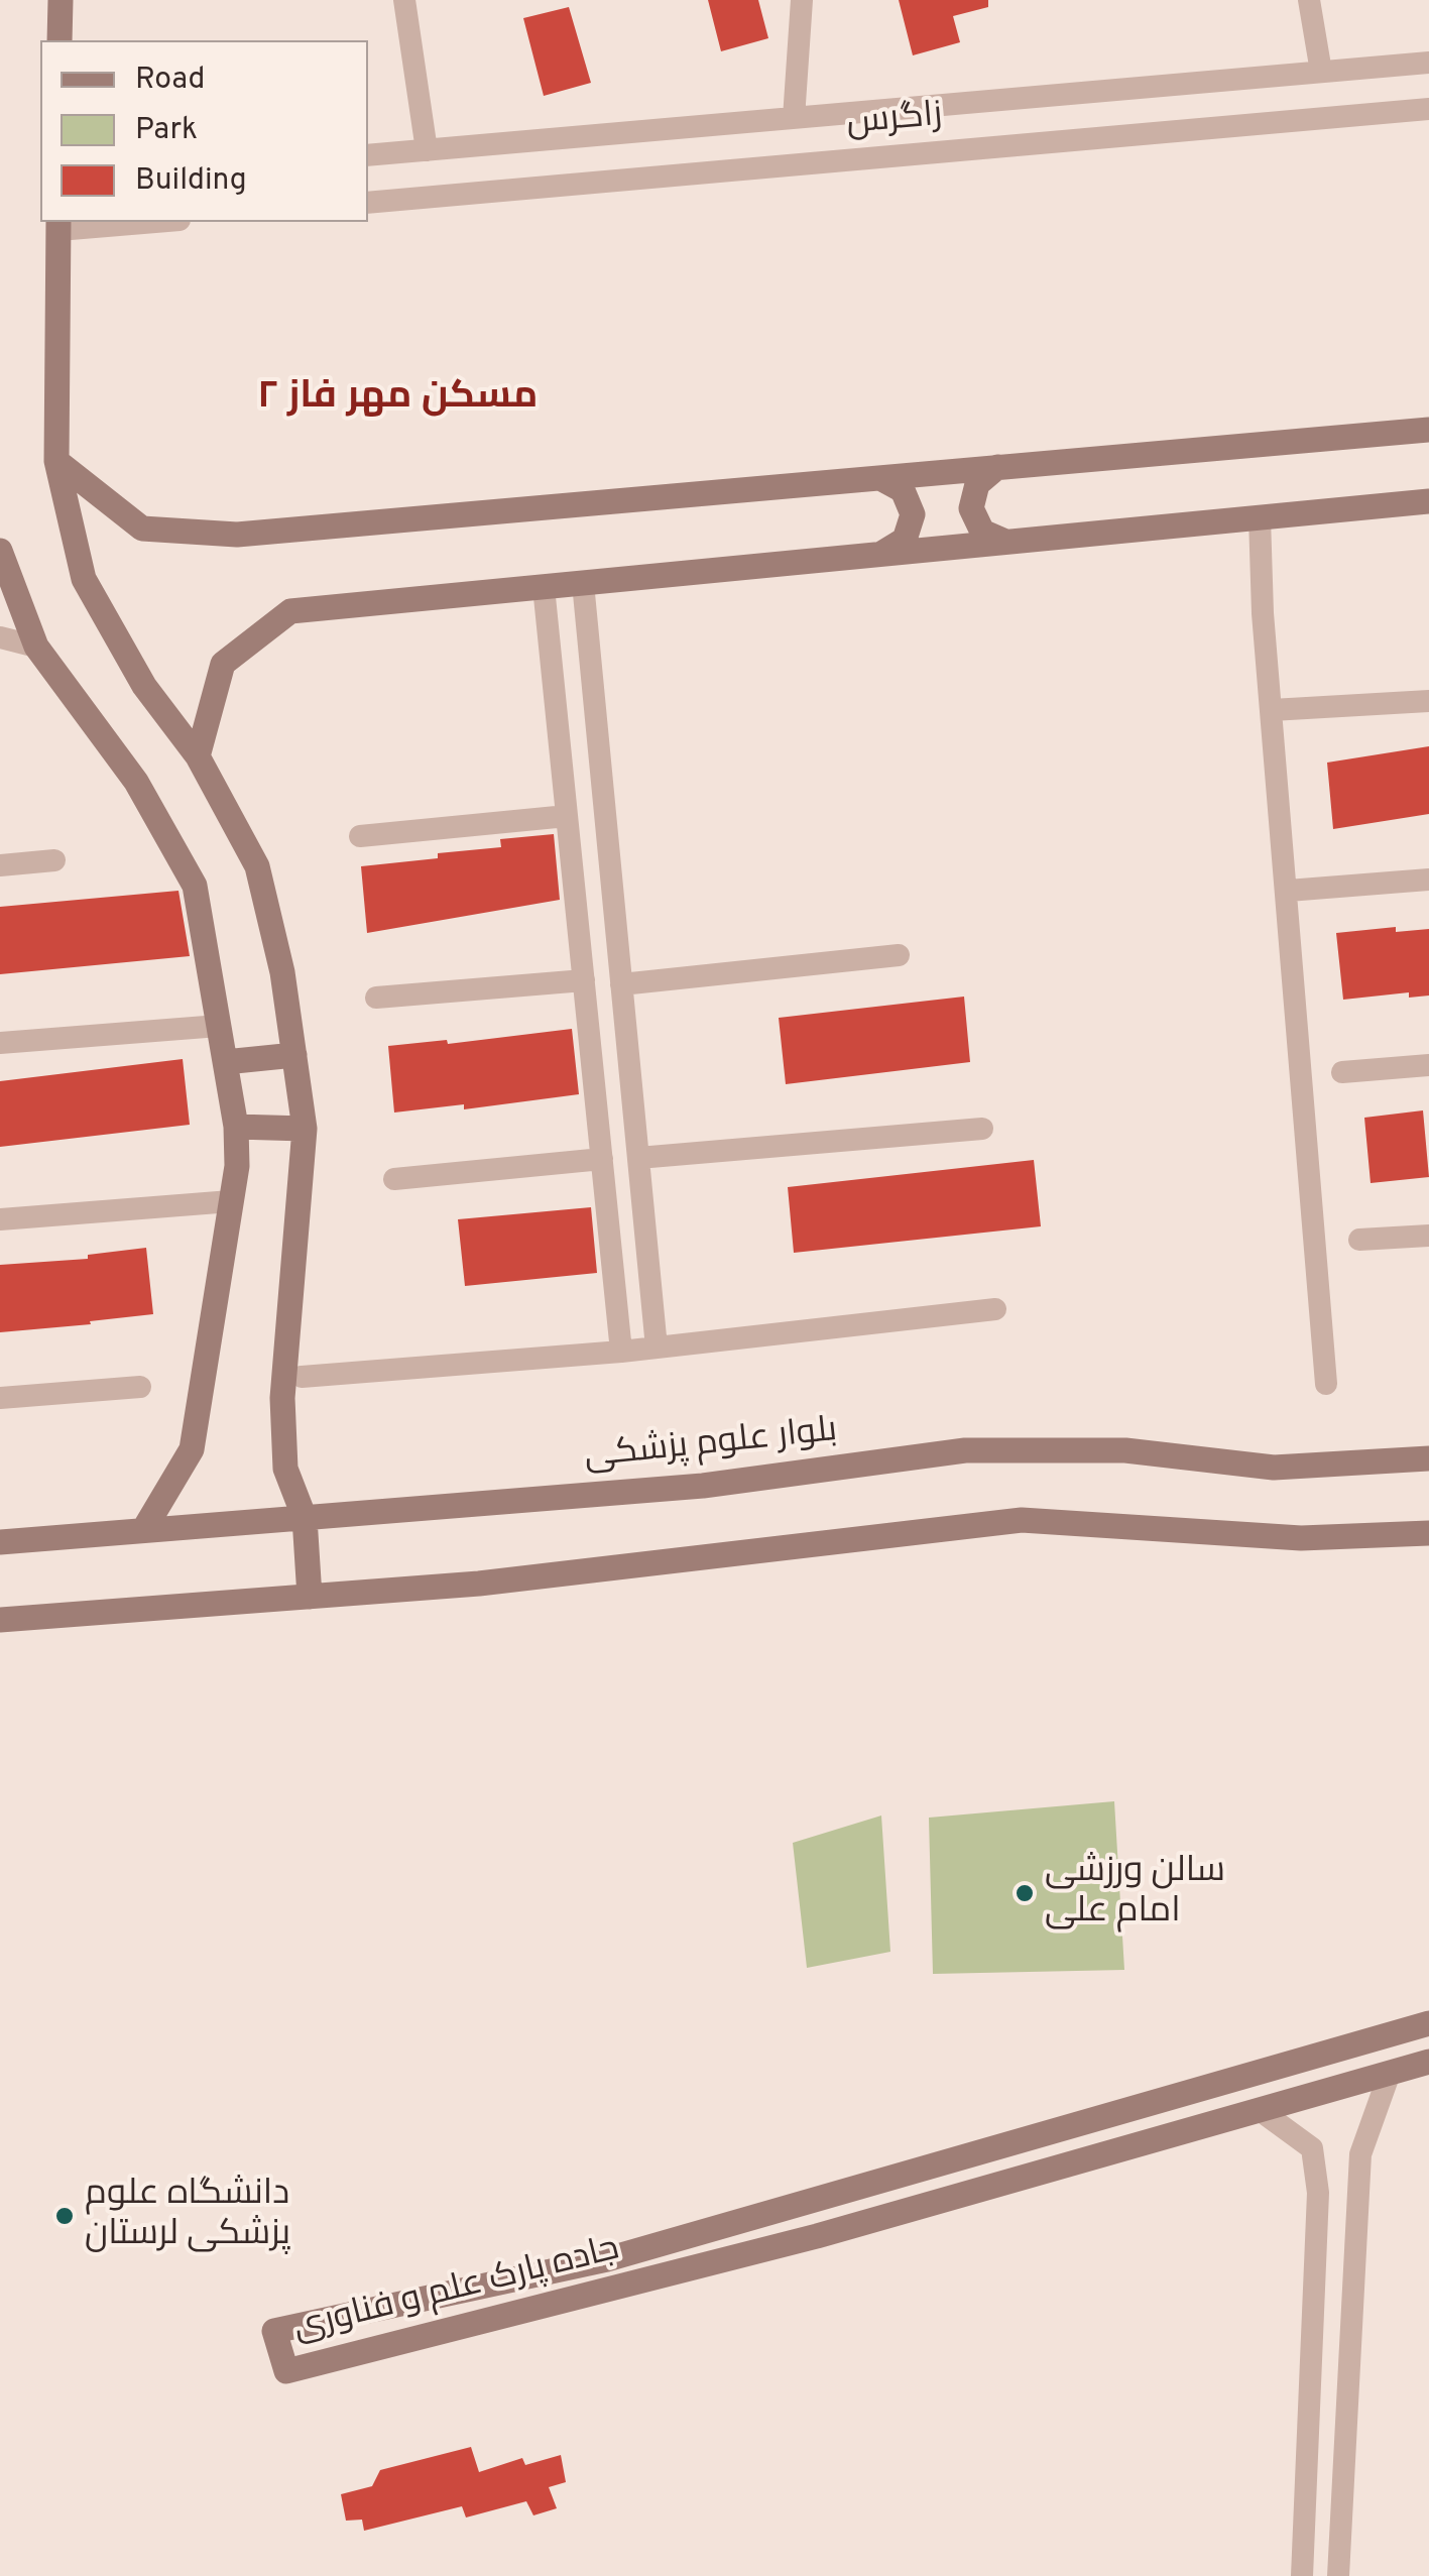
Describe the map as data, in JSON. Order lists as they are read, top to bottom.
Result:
{
  "streets": {
    "street": ["زاگرس", "بلوار علوم پزشکی", "جاده پارک علم و فناوری"]
  },
  "districts": ["مسکن مهر فاز ۲"],
  "places": ["سالن ورزشی امام علی", "دانشگاه علوم پزشکی لرستان"],
  "legend": ["Road", "Park", "Building"]
}
